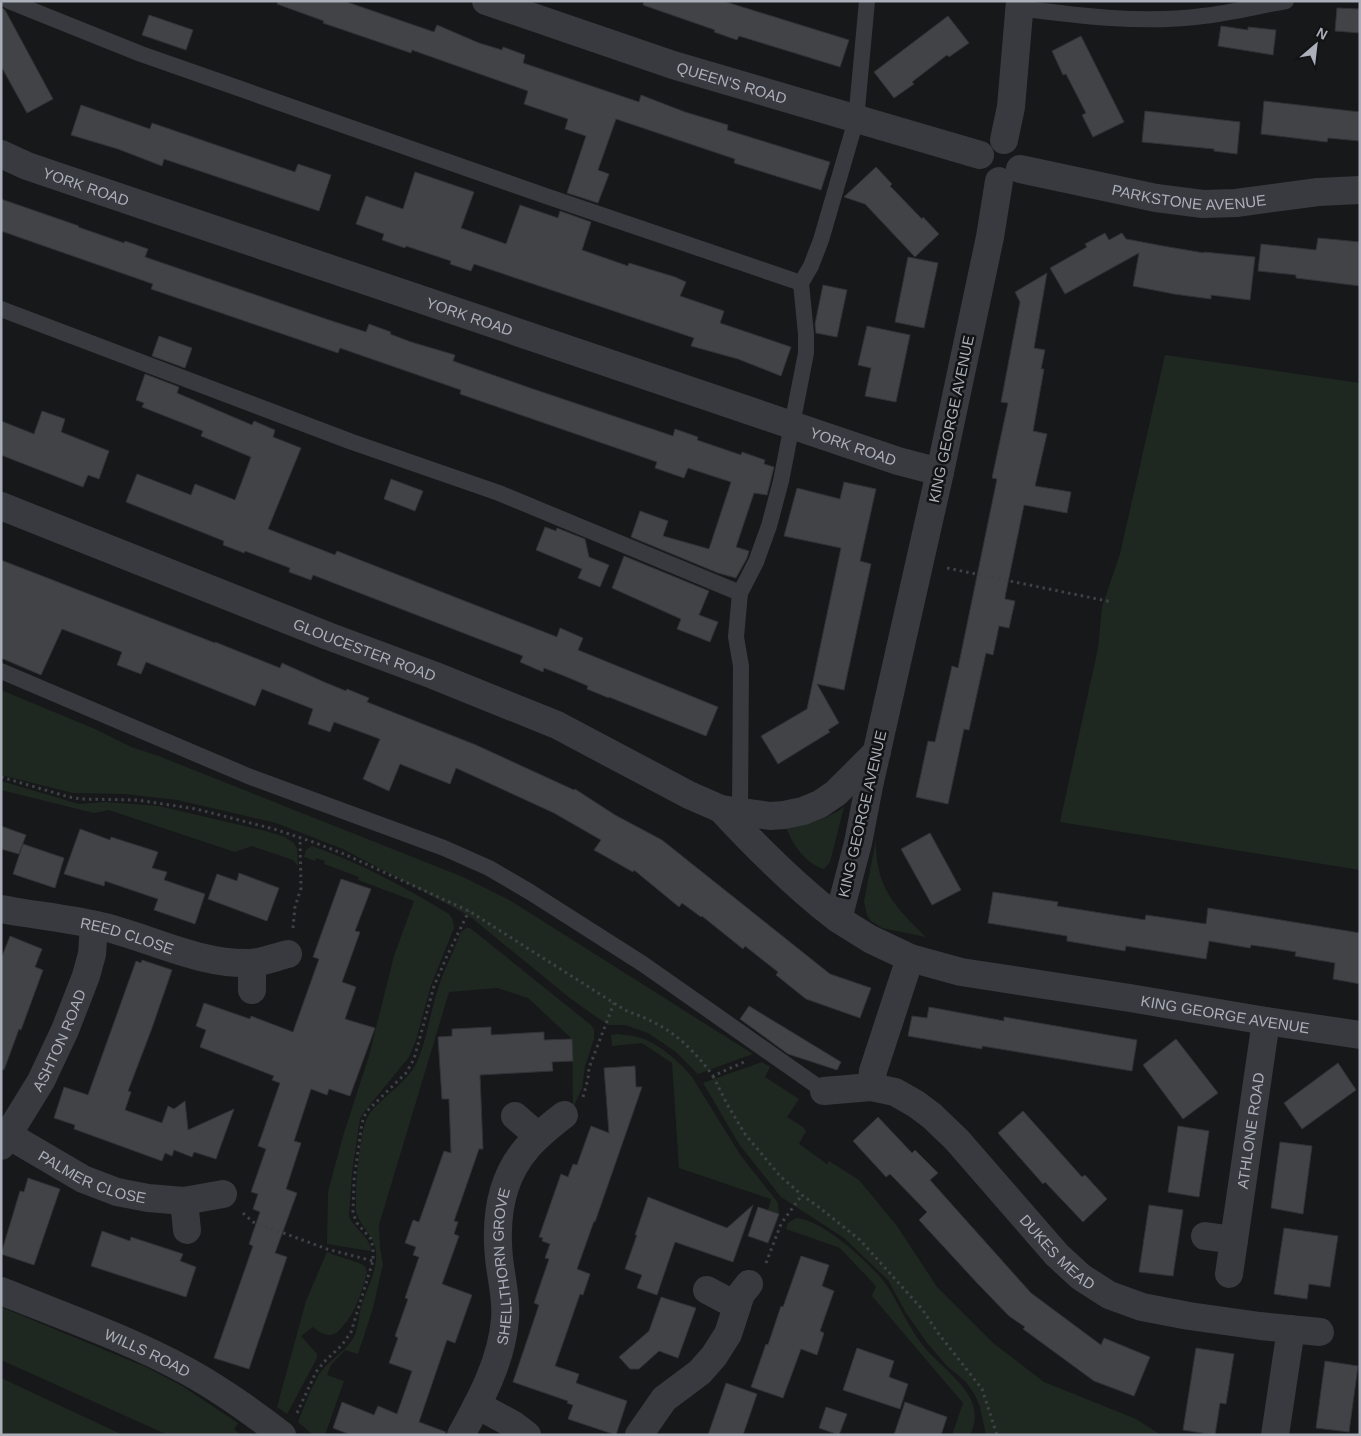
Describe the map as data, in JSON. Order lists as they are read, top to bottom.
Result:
{
  "streets": {
    "street": [
      "QUEEN'S ROAD",
      "YORK ROAD",
      "PARKSTONE AVENUE",
      "KING GEORGE AVENUE",
      "GLOUCESTER ROAD",
      "REED CLOSE",
      "ASHTON ROAD",
      "ATHLONE ROAD",
      "PALMER CLOSE",
      "DUKES MEAD",
      "SHELLTHORN GROVE",
      "WILLS ROAD"
    ]
  },
  "crossings": [
    ["QUEEN'S ROAD", "PARKSTONE AVENUE"],
    ["QUEEN'S ROAD", "KING GEORGE AVENUE"],
    ["YORK ROAD", "KING GEORGE AVENUE"],
    ["PARKSTONE AVENUE", "KING GEORGE AVENUE"],
    ["KING GEORGE AVENUE", "GLOUCESTER ROAD"],
    ["KING GEORGE AVENUE", "ATHLONE ROAD"],
    ["REED CLOSE", "ASHTON ROAD"],
    ["ASHTON ROAD", "PALMER CLOSE"]
  ],
  "north": "top right"
}
